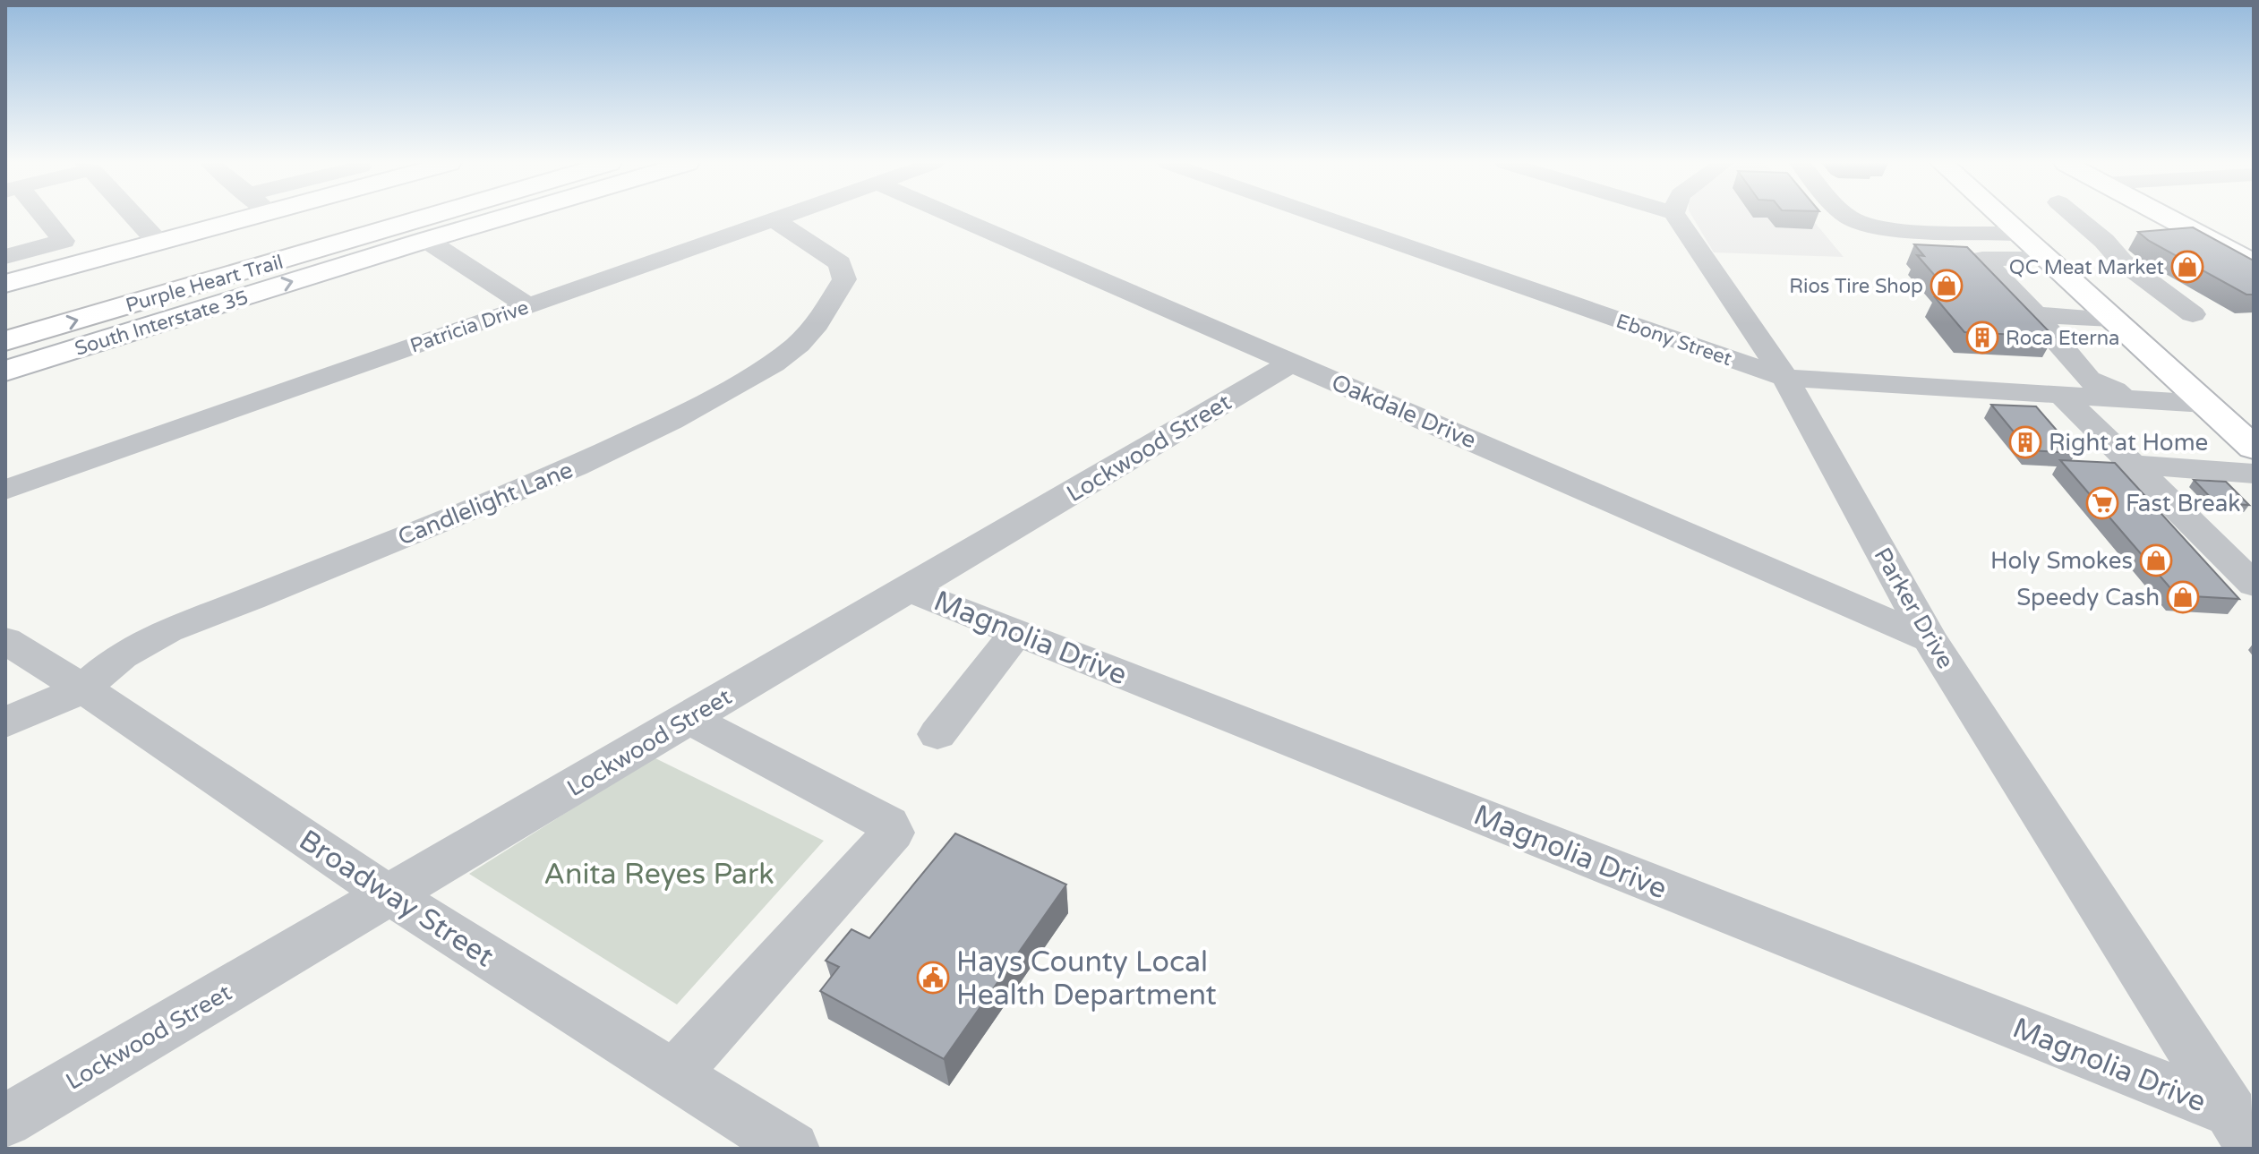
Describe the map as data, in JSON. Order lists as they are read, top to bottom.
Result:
{
  "streets": {
    "main road": ["Purple Heart Trail", "South Interstate 35"],
    "street": [
      "Patricia Drive",
      "Ebony Street",
      "Oakdale Drive",
      "Lockwood Street",
      "Candlelight Lane",
      "Parker Drive",
      "Magnolia Drive",
      "Broadway Street"
    ]
  },
  "crossings": [
    ["Patricia Drive", "Candlelight Lane"],
    ["Ebony Street", "Parker Drive"],
    ["Oakdale Drive", "Lockwood Street"],
    ["Oakdale Drive", "Parker Drive"],
    ["Lockwood Street", "Magnolia Drive"],
    ["Lockwood Street", "Broadway Street"],
    ["Candlelight Lane", "Broadway Street"],
    ["Parker Drive", "Magnolia Drive"]
  ],
  "parks": ["Anita Reyes Park"],
  "places": {
    "shop": [
      "QC Meat Market",
      "Rios Tire Shop",
      "Holy Smokes",
      "Speedy Cash"
    ],
    "building": ["Roca Eterna", "Right at Home"],
    "supermarket": ["Fast Break"],
    "public building": ["Hays County Local Health Department"]
  }
}
